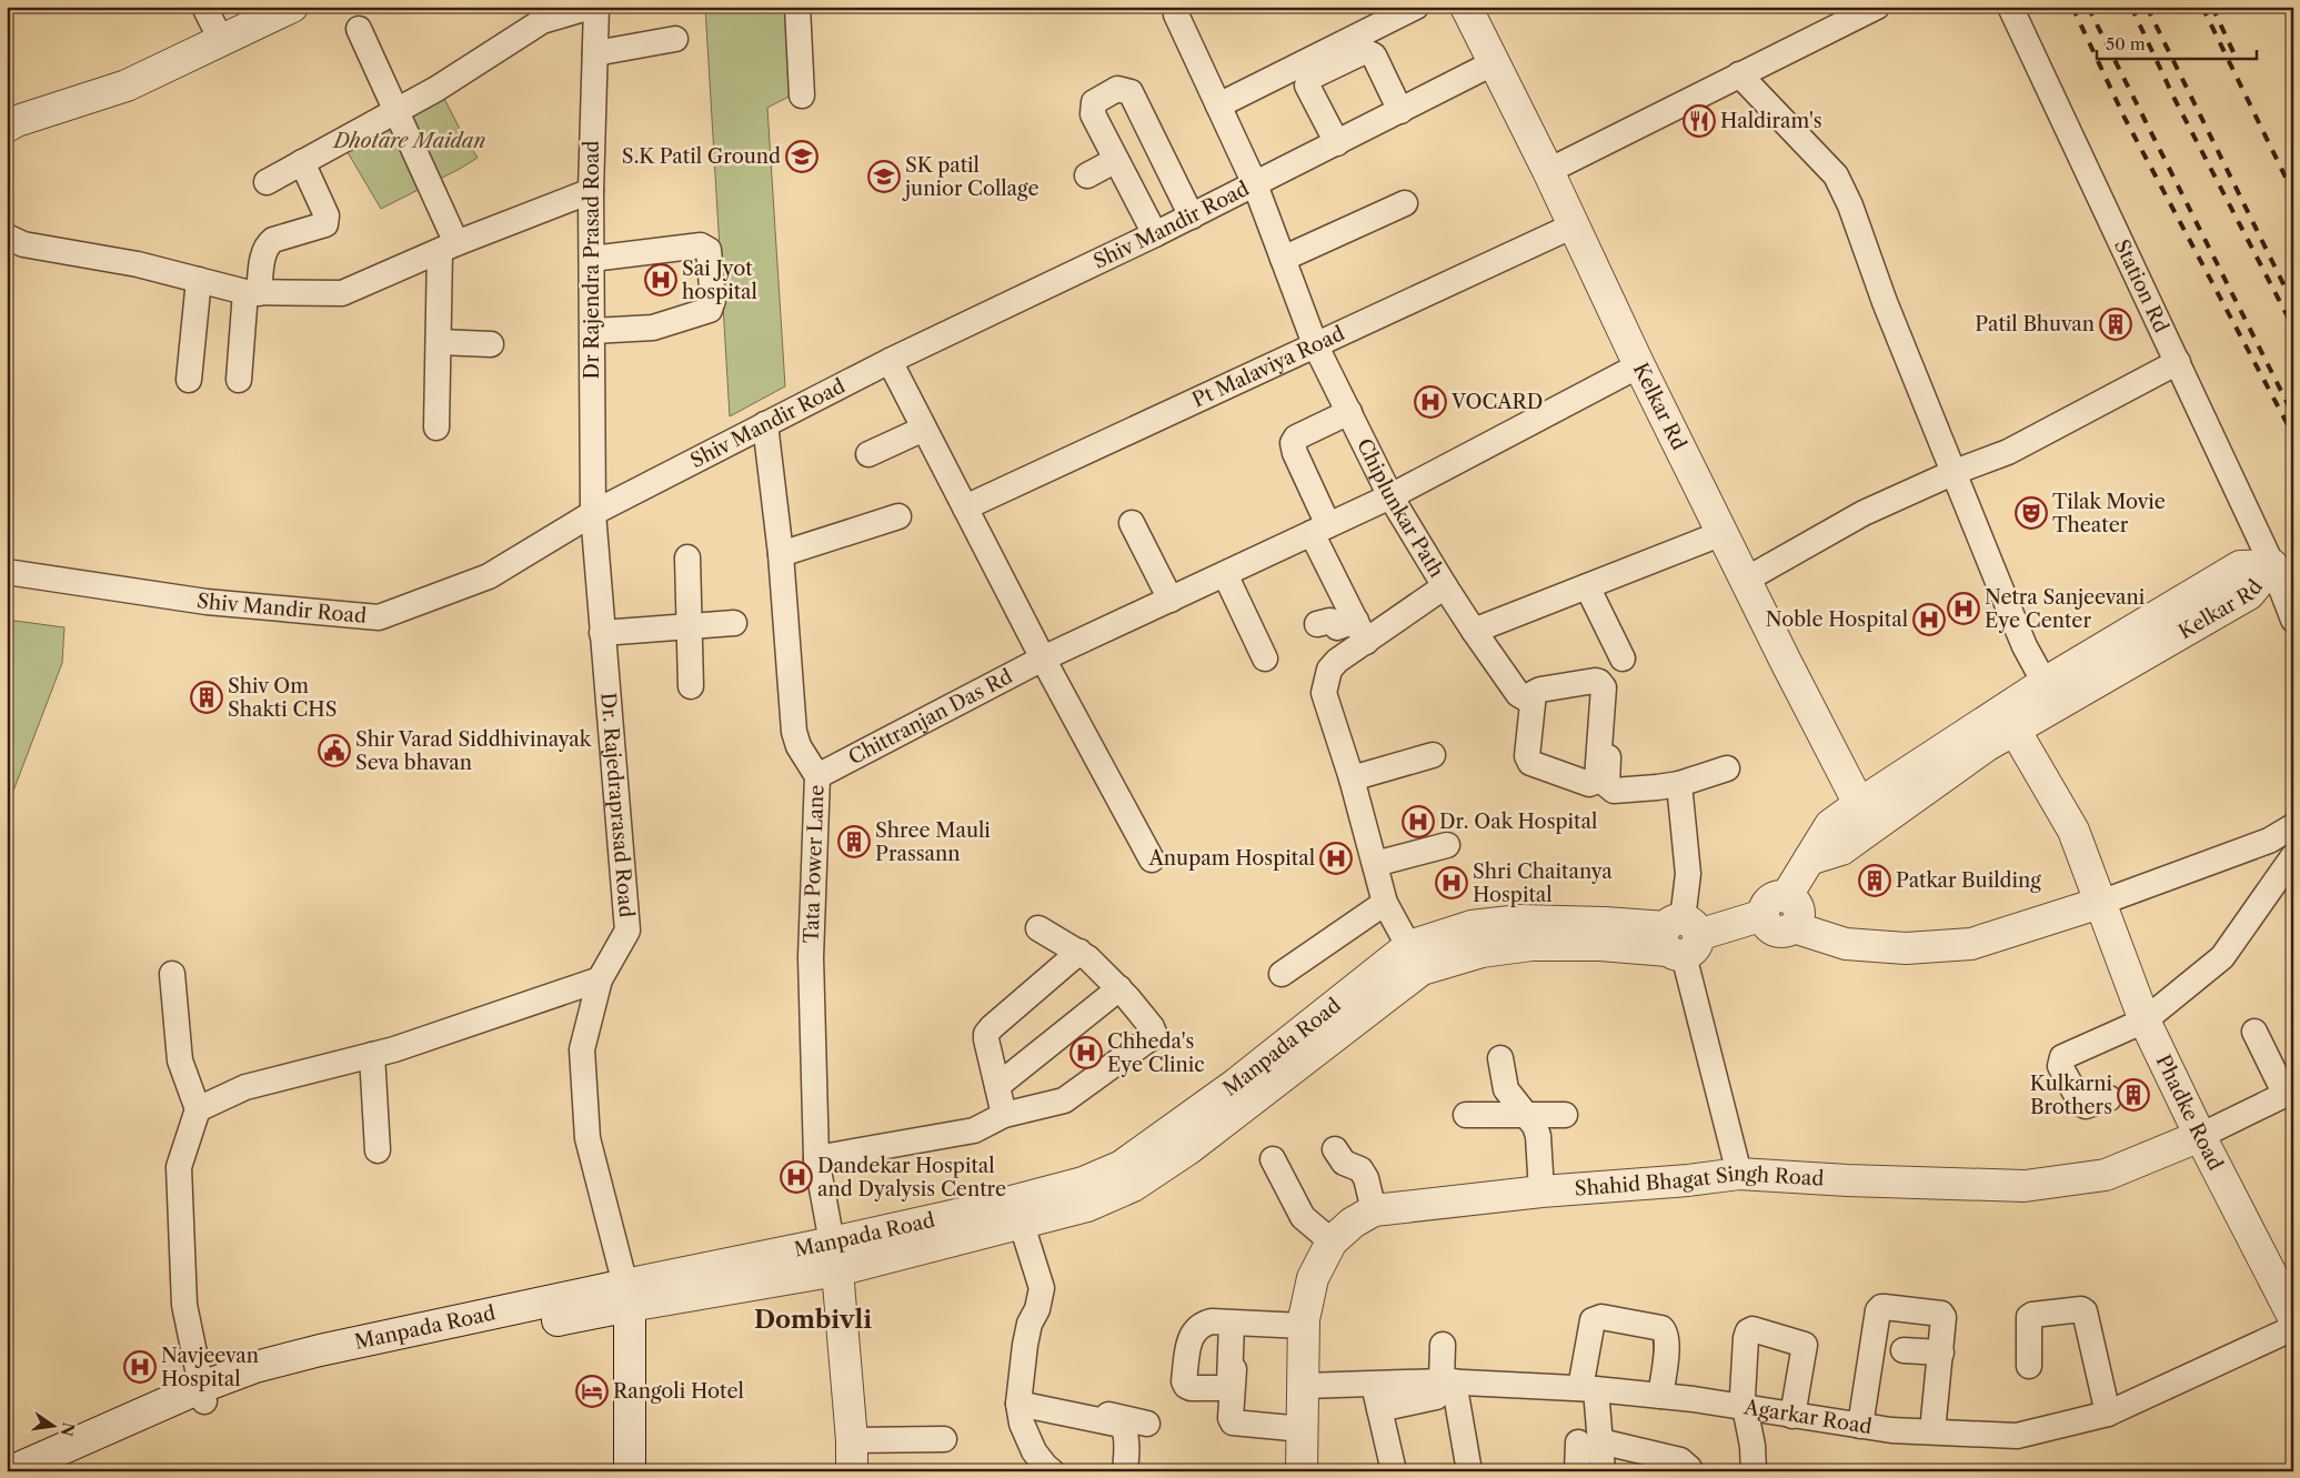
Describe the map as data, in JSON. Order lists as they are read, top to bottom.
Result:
{
  "streets": {
    "street": [
      "Shiv Mandir Road",
      "Dr Rajendra Prasad Road",
      "Station Rd",
      "Pt Malaviya Road",
      "Kelkar Rd",
      "Chiplunkar Path",
      "Chittranjan Das Rd",
      "Dr. Rajedraprasad Road",
      "Tata Power Lane",
      "Manpada Road",
      "Phadke Road",
      "Shahid Bhagat Singh Road",
      "Agarkar Road"
    ]
  },
  "crossings": [
    ["Shiv Mandir Road", "Dr Rajendra Prasad Road"],
    ["Shiv Mandir Road", "Kelkar Rd"],
    ["Shiv Mandir Road", "Chiplunkar Path"],
    ["Shiv Mandir Road", "Dr. Rajedraprasad Road"],
    ["Shiv Mandir Road", "Tata Power Lane"],
    ["Dr Rajendra Prasad Road", "Dr. Rajedraprasad Road"],
    ["Station Rd", "Kelkar Rd"],
    ["Pt Malaviya Road", "Kelkar Rd"],
    ["Pt Malaviya Road", "Chiplunkar Path"],
    ["Kelkar Rd", "Chittranjan Das Rd"],
    ["Kelkar Rd", "Phadke Road"],
    ["Chiplunkar Path", "Chittranjan Das Rd"],
    ["Chiplunkar Path", "Manpada Road"],
    ["Chittranjan Das Rd", "Tata Power Lane"],
    ["Dr. Rajedraprasad Road", "Manpada Road"],
    ["Tata Power Lane", "Manpada Road"],
    ["Phadke Road", "Shahid Bhagat Singh Road"],
    ["Shahid Bhagat Singh Road", "Agarkar Road"]
  ],
  "districts": ["Dombivli"],
  "parks": ["Dhotare Maidan"],
  "places": {
    "restaurant": ["Haldiram's"],
    "school or university": ["S.K Patil Ground", "SK patil junior Collage"],
    "hospital": [
      "Sai Jyot hospital",
      "VOCARD",
      "Netra Sanjeevani Eye Center",
      "Noble Hospital",
      "Dr. Oak Hospital",
      "Anupam Hospital",
      "Shri Chaitanya Hospital",
      "Chheda's Eye Clinic",
      "Dandekar Hospital and Dyalysis Centre",
      "Navjeevan Hospital"
    ],
    "building": [
      "Patil Bhuvan",
      "Shiv Om Shakti CHS",
      "Shree Mauli Prassann",
      "Patkar Building",
      "Kulkarni Brothers"
    ],
    "theatre": ["Tilak Movie Theater"],
    "public building": ["Shir Varad Siddhivinayak Seva bhavan"],
    "hotel": ["Rangoli Hotel"]
  },
  "scale_bar": "50 m",
  "north": "right"
}
